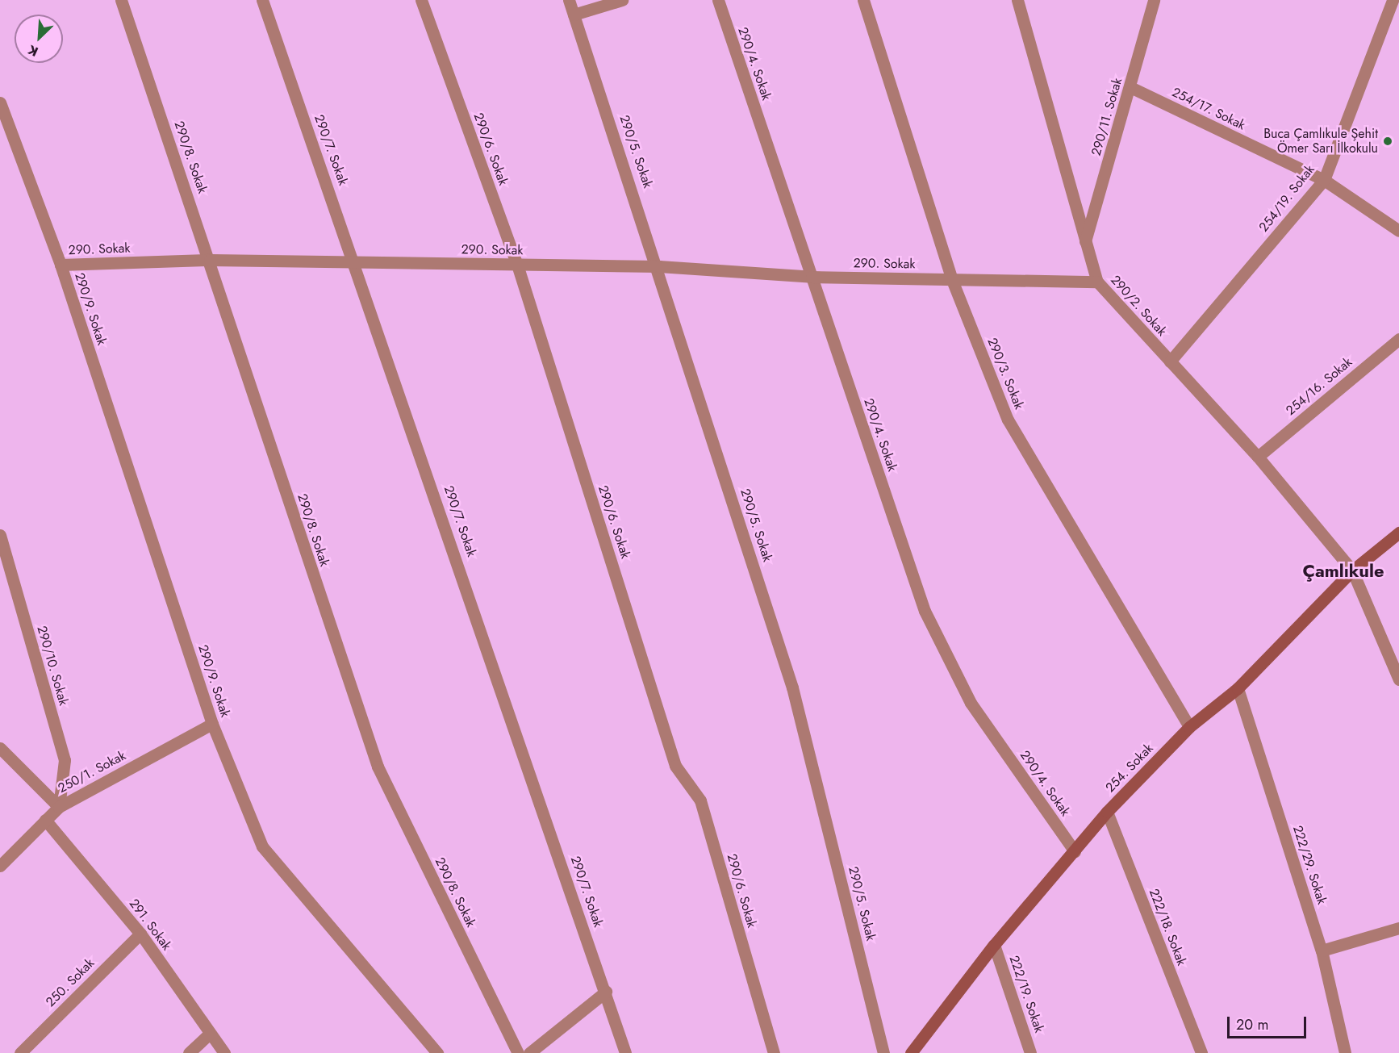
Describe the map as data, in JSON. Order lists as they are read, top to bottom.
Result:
{
  "streets": {
    "street": [
      "290/4. Sokak",
      "254/17. Sokak",
      "290/11. Sokak",
      "290/6. Sokak",
      "290/7. Sokak",
      "290/5. Sokak",
      "290/8. Sokak",
      "254/19. Sokak",
      "290. Sokak",
      "290/2. Sokak",
      "290/9. Sokak",
      "290/3. Sokak",
      "254/16. Sokak",
      "290/10. Sokak",
      "254. Sokak",
      "250/1. Sokak",
      "222/29. Sokak",
      "291. Sokak",
      "222/18. Sokak",
      "250. Sokak",
      "222/19. Sokak"
    ]
  },
  "crossings": [
    ["290/4. Sokak", "290. Sokak"],
    ["290/4. Sokak", "254. Sokak"],
    ["254/17. Sokak", "290/11. Sokak"],
    ["254/17. Sokak", "254/19. Sokak"],
    ["290/11. Sokak", "290/2. Sokak"],
    ["290/6. Sokak", "290. Sokak"],
    ["290/7. Sokak", "290. Sokak"],
    ["290/5. Sokak", "290. Sokak"],
    ["290/8. Sokak", "290. Sokak"],
    ["254/19. Sokak", "290/2. Sokak"],
    ["290. Sokak", "290/2. Sokak"],
    ["290. Sokak", "290/9. Sokak"],
    ["290. Sokak", "290/3. Sokak"],
    ["290/2. Sokak", "254/16. Sokak"],
    ["290/2. Sokak", "254. Sokak"],
    ["290/9. Sokak", "250/1. Sokak"],
    ["290/3. Sokak", "254. Sokak"],
    ["290/10. Sokak", "250/1. Sokak"],
    ["254. Sokak", "222/29. Sokak"],
    ["254. Sokak", "222/18. Sokak"],
    ["254. Sokak", "222/19. Sokak"],
    ["250/1. Sokak", "291. Sokak"],
    ["291. Sokak", "250. Sokak"]
  ],
  "districts": ["Çamlıkule"],
  "places": ["Buca Çamlıkule Şehit Ömer Sarı İlkokulu"],
  "scale_bar": "20 m",
  "north": "bottom left"
}
